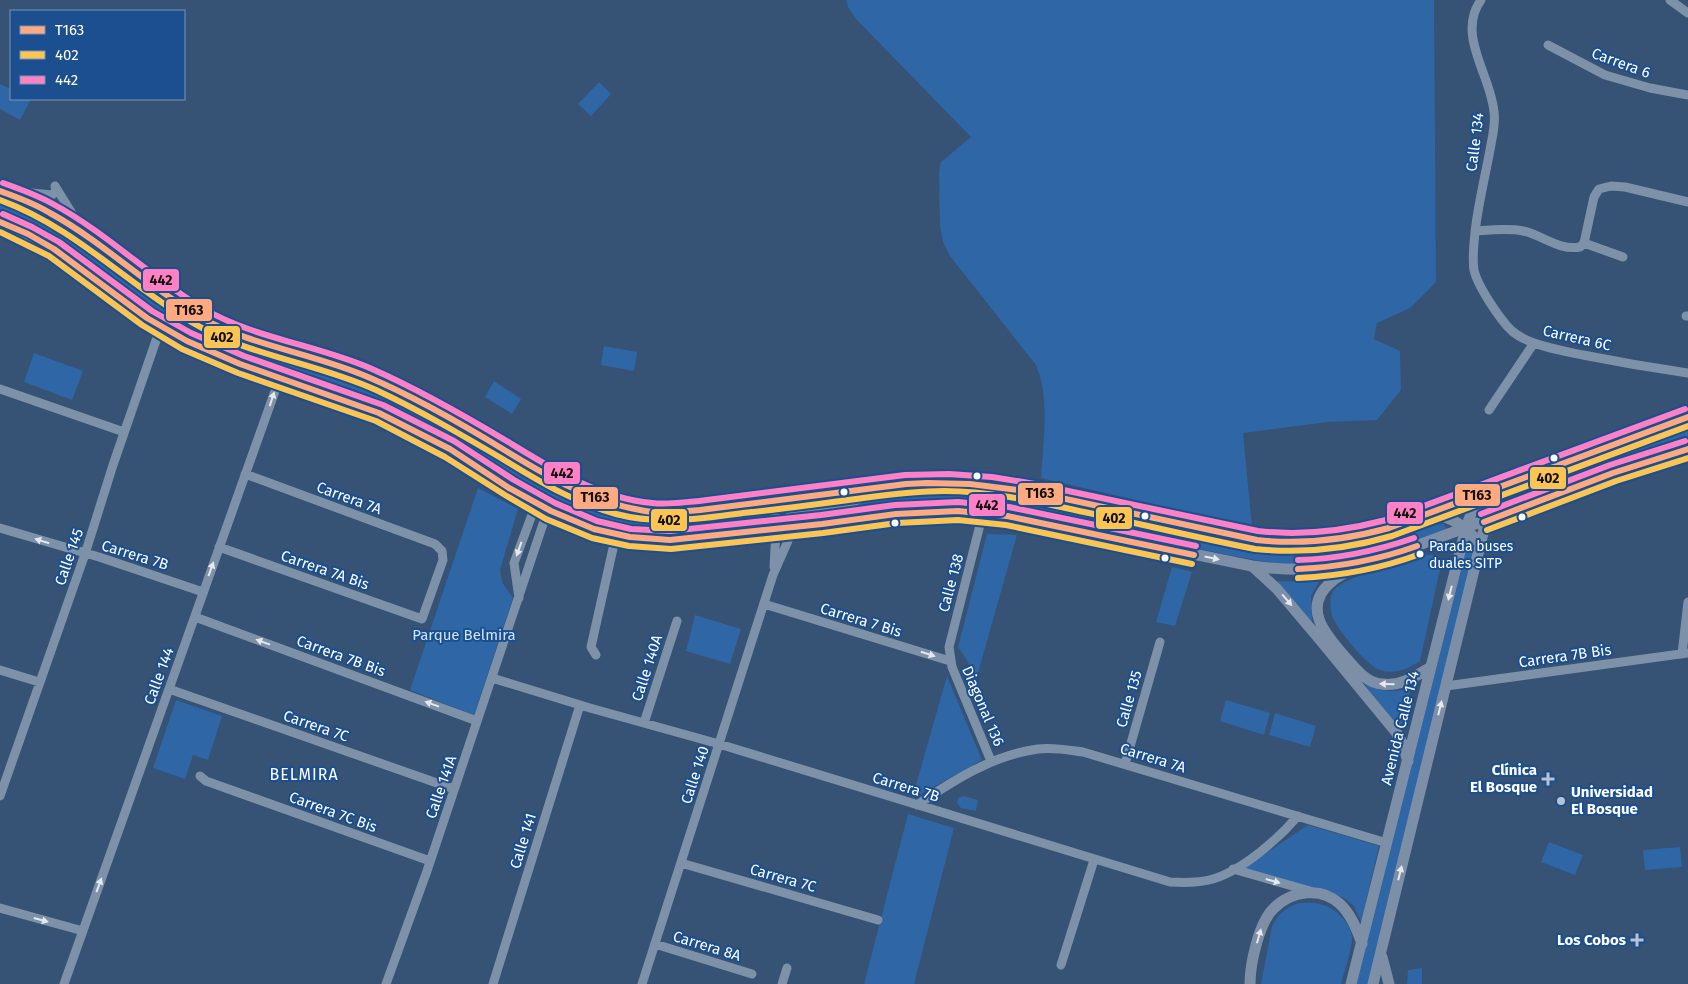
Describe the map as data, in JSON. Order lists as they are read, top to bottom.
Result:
{
  "streets": {
    "main road": ["Avenida Calle 134"],
    "street": [
      "Carrera 6",
      "Calle 134",
      "Carrera 6C",
      "Carrera 7A",
      "Carrera 7B",
      "Calle 145",
      "Carrera 7A Bis",
      "Calle 138",
      "Carrera 7 Bis",
      "Carrera 7B Bis",
      "Calle 140A",
      "Calle 144",
      "Calle 135",
      "Diagonal 136",
      "Carrera 7C",
      "Calle 140",
      "Calle 141A",
      "Carrera 7C Bis",
      "Calle 141",
      "Carrera 8A"
    ]
  },
  "crossings": [
    ["Calle 134", "Carrera 6C"],
    ["Carrera 7A", "Carrera 7B"],
    ["Carrera 7A", "Carrera 7A Bis"],
    ["Carrera 7A", "Calle 144"],
    ["Carrera 7A", "Calle 135"],
    ["Carrera 7A", "Diagonal 136"],
    ["Carrera 7A", "Avenida Calle 134"],
    ["Carrera 7B", "Calle 145"],
    ["Carrera 7B", "Calle 140A"],
    ["Carrera 7B", "Calle 144"],
    ["Carrera 7B", "Calle 140"],
    ["Carrera 7B", "Calle 141A"],
    ["Carrera 7B", "Calle 141"],
    ["Carrera 7A Bis", "Calle 144"],
    ["Calle 138", "Carrera 7 Bis"],
    ["Calle 138", "Diagonal 136"],
    ["Carrera 7 Bis", "Diagonal 136"],
    ["Carrera 7 Bis", "Calle 140"],
    ["Carrera 7B Bis", "Calle 144"],
    ["Carrera 7B Bis", "Calle 141A"],
    ["Calle 144", "Carrera 7C"],
    ["Carrera 7C", "Calle 140"],
    ["Carrera 7C", "Calle 141A"],
    ["Calle 140", "Carrera 8A"],
    ["Calle 141A", "Carrera 7C Bis"]
  ],
  "one_way": ["Carrera 7 Bis", "Carrera 7B Bis", "Calle 144"],
  "districts": ["BELMIRA"],
  "parks": ["Parque Belmira"],
  "places": {
    "other": ["Parada buses duales SITP", "Universidad El Bosque"],
    "health": ["Clínica El Bosque", "Los Cobos"]
  },
  "lines": ["transit line 442", "transit line T163", "transit line 402"],
  "legend": ["T163", "402", "442"]
}
